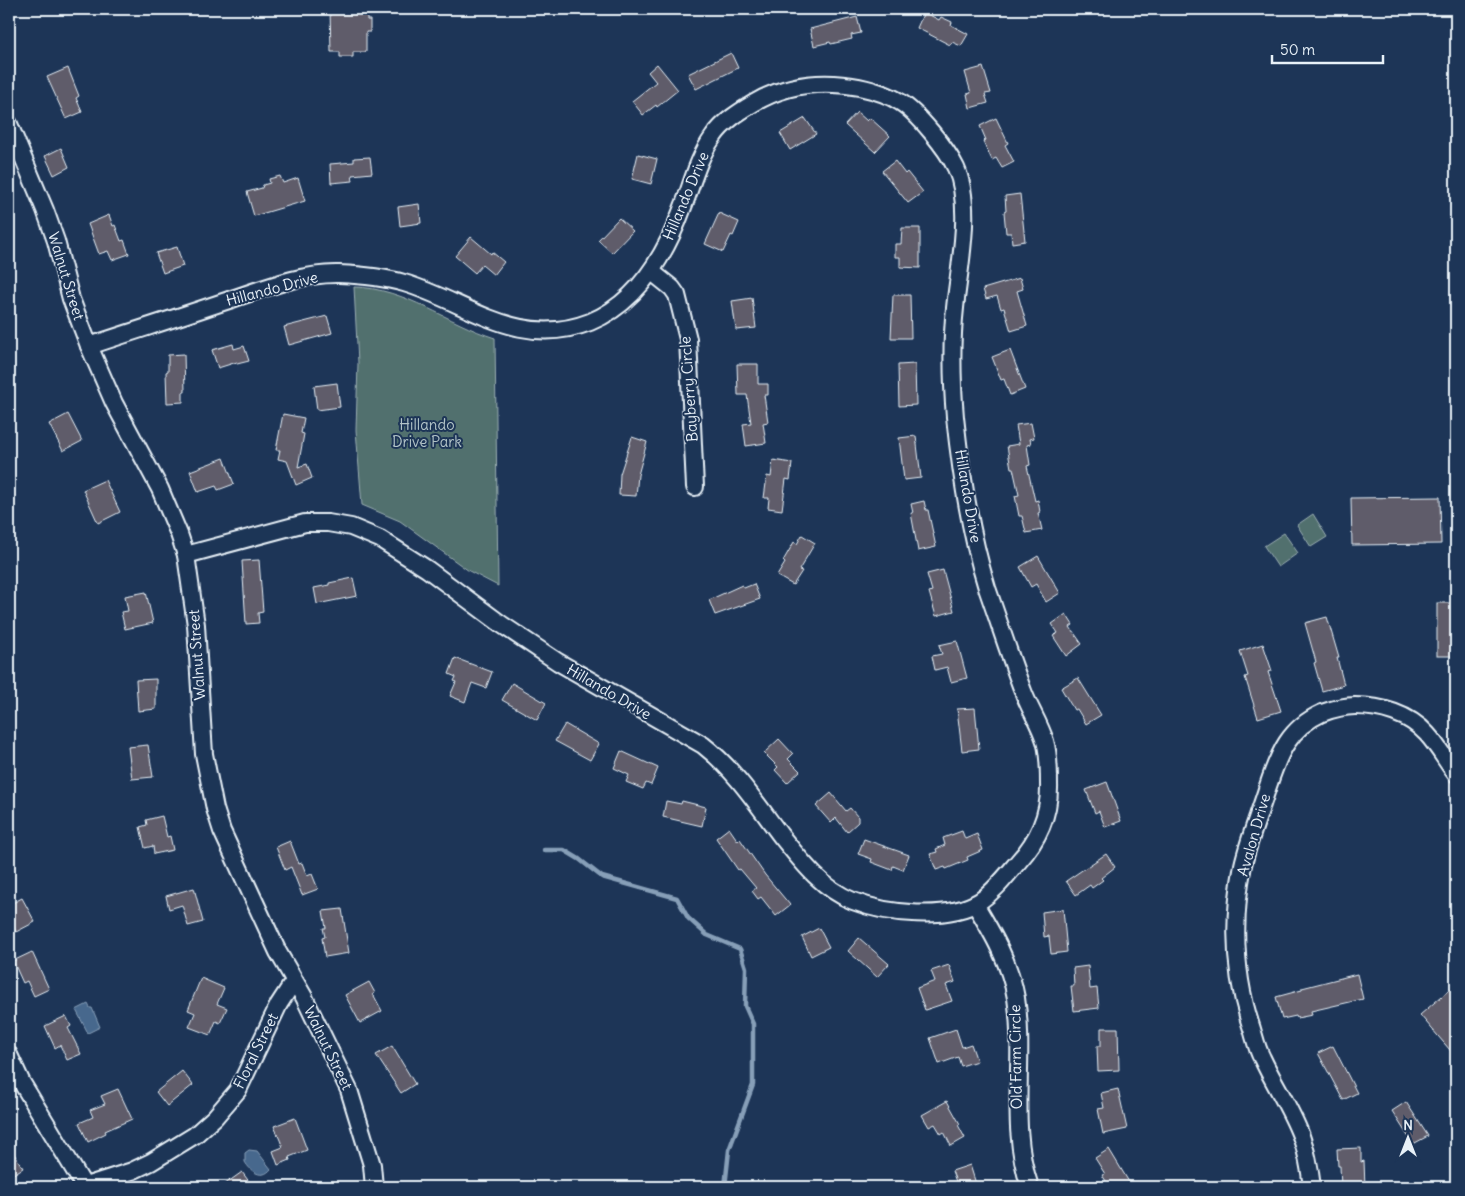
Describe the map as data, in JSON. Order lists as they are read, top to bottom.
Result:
{
  "streets": {
    "street": [
      "Hillando Drive",
      "Walnut Street",
      "Bayberry Circle",
      "Avalon Drive",
      "Floral Street",
      "Old Farm Circle"
    ]
  },
  "crossings": [
    ["Hillando Drive", "Walnut Street"],
    ["Hillando Drive", "Bayberry Circle"],
    ["Hillando Drive", "Old Farm Circle"],
    ["Walnut Street", "Floral Street"]
  ],
  "parks": ["Hillando Drive Park"],
  "scale_bar": "50 m",
  "north": "top"
}
